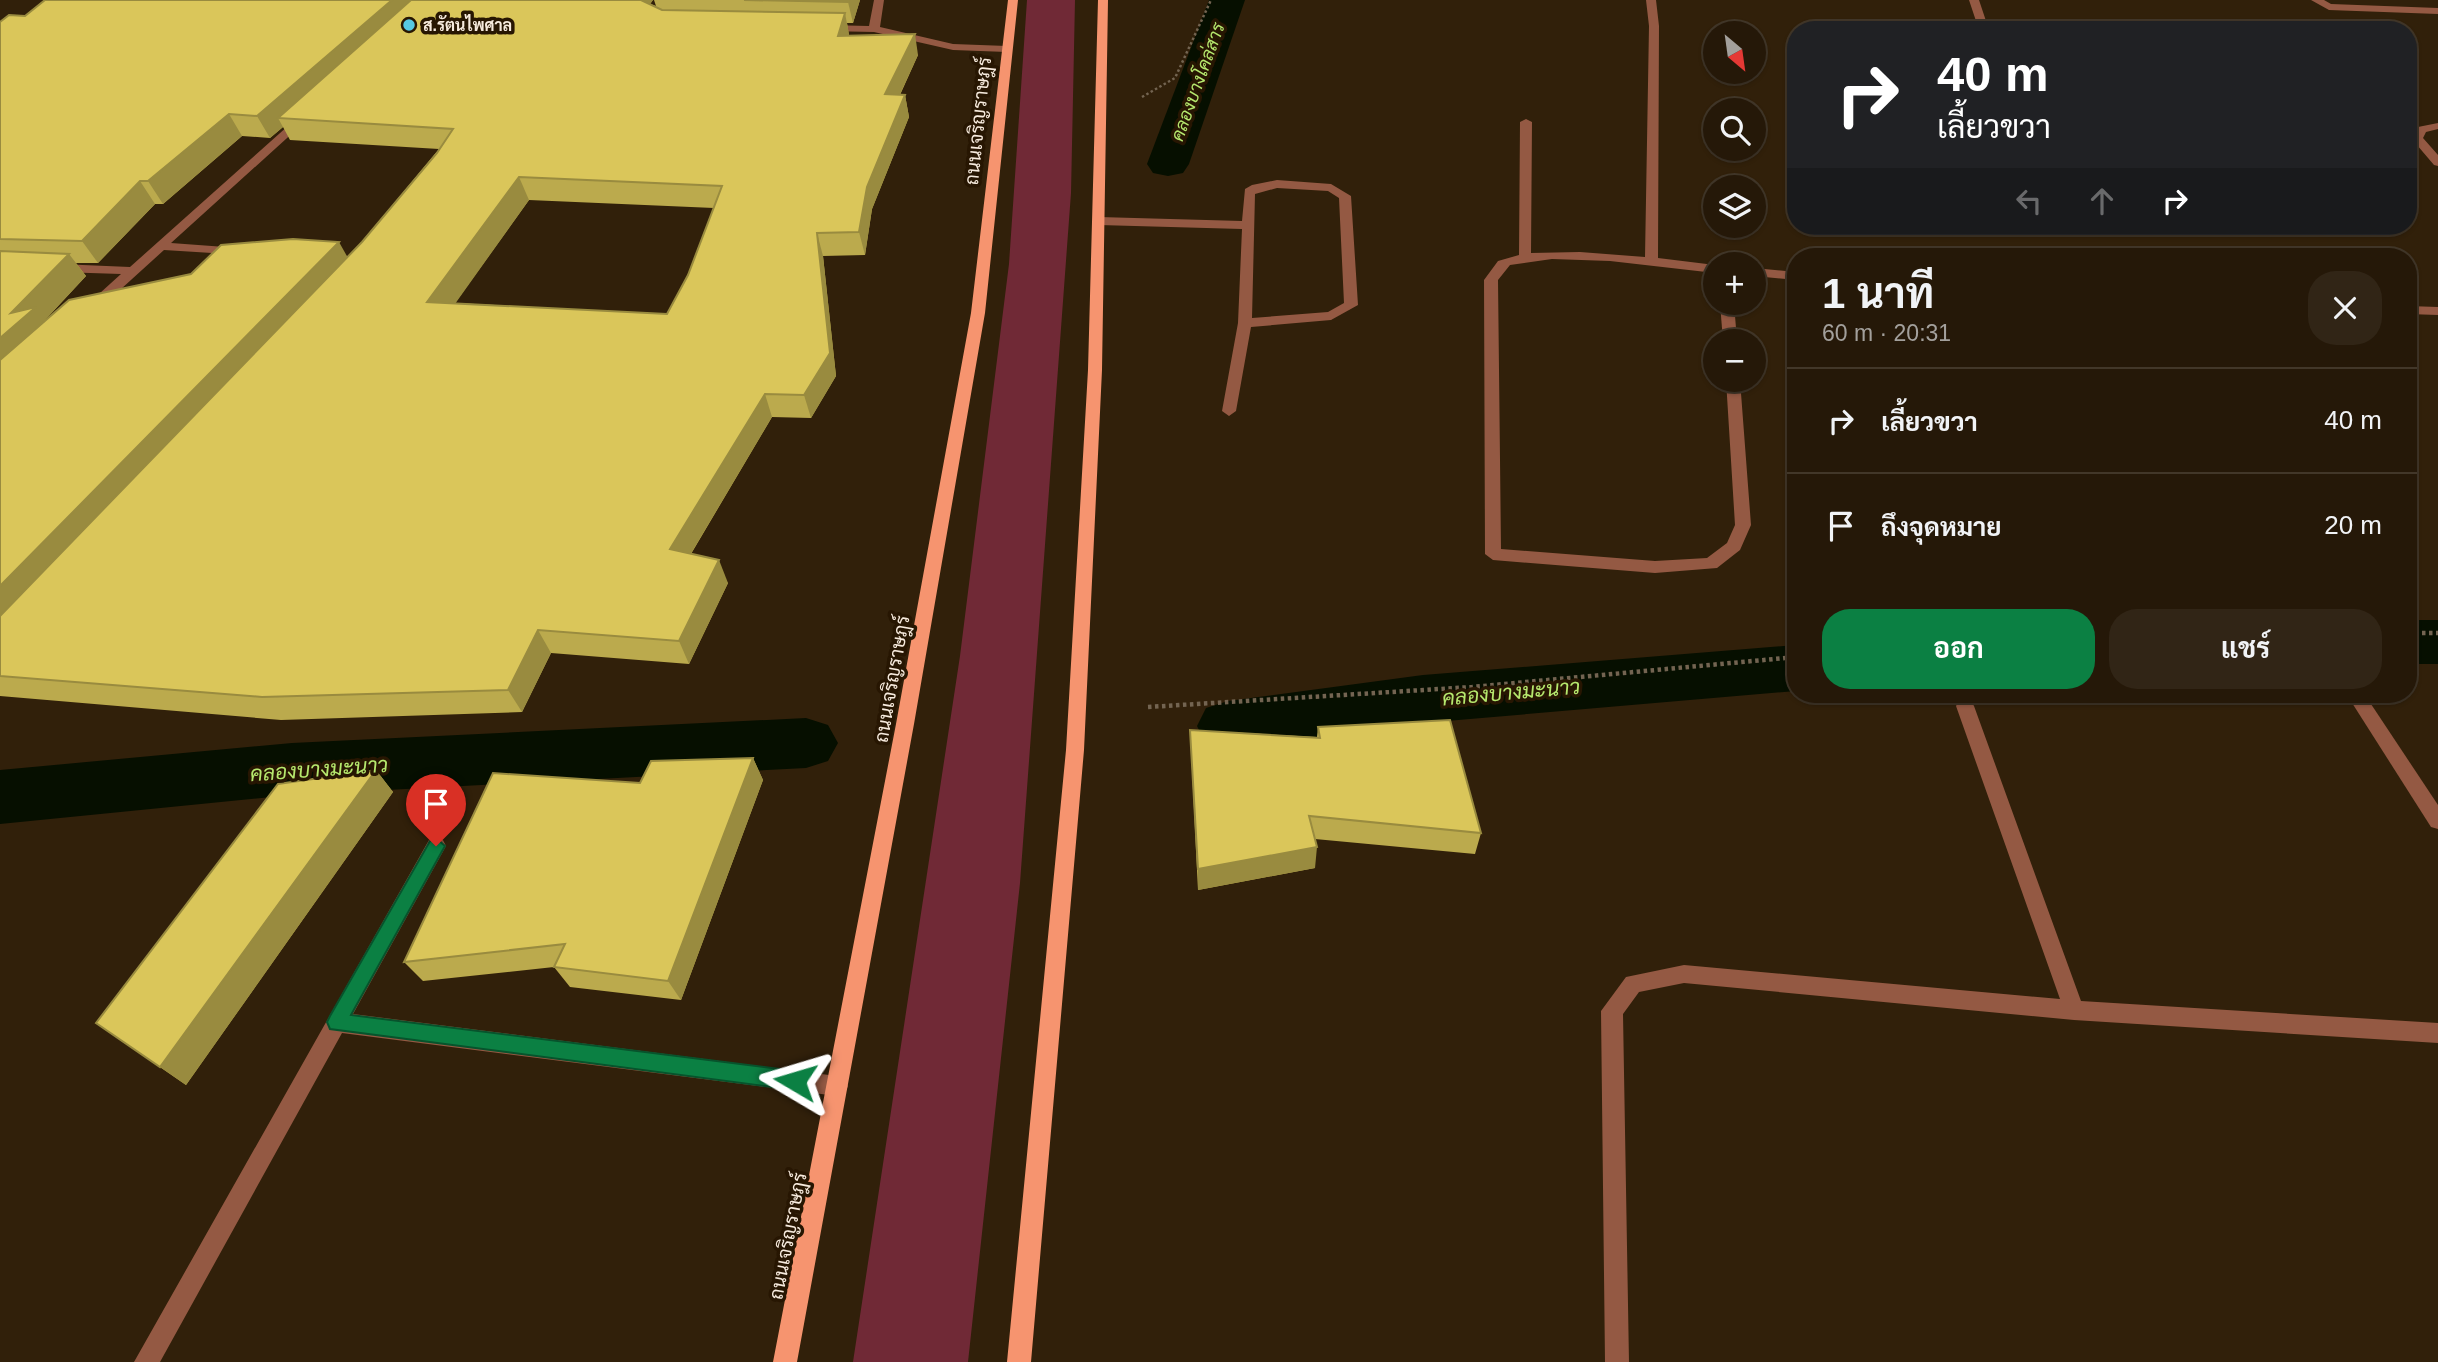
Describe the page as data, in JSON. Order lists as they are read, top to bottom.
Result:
{
  "streets": {
    "main road": ["ถนนเจริญราษฎร์"]
  },
  "water": ["คลองบางโคล่สาร", "คลองบางมะนาว"],
  "places": ["ส.รัตนไพศาล"],
  "north": "bottom right",
  "page": {
    "map_buttons": ["+", "−"],
    "turn": ["40 m", "เลี้ยวขวา"],
    "heading": ["1 นาที", "60 m · 20:31"],
    "list": [
      {
        "name": "เลี้ยวขวา",
        "value": "40 m"
      },
      {
        "name": "ถึงจุดหมาย",
        "value": "20 m"
      }
    ],
    "buttons": ["ออก", "แชร์"]
  }
}
